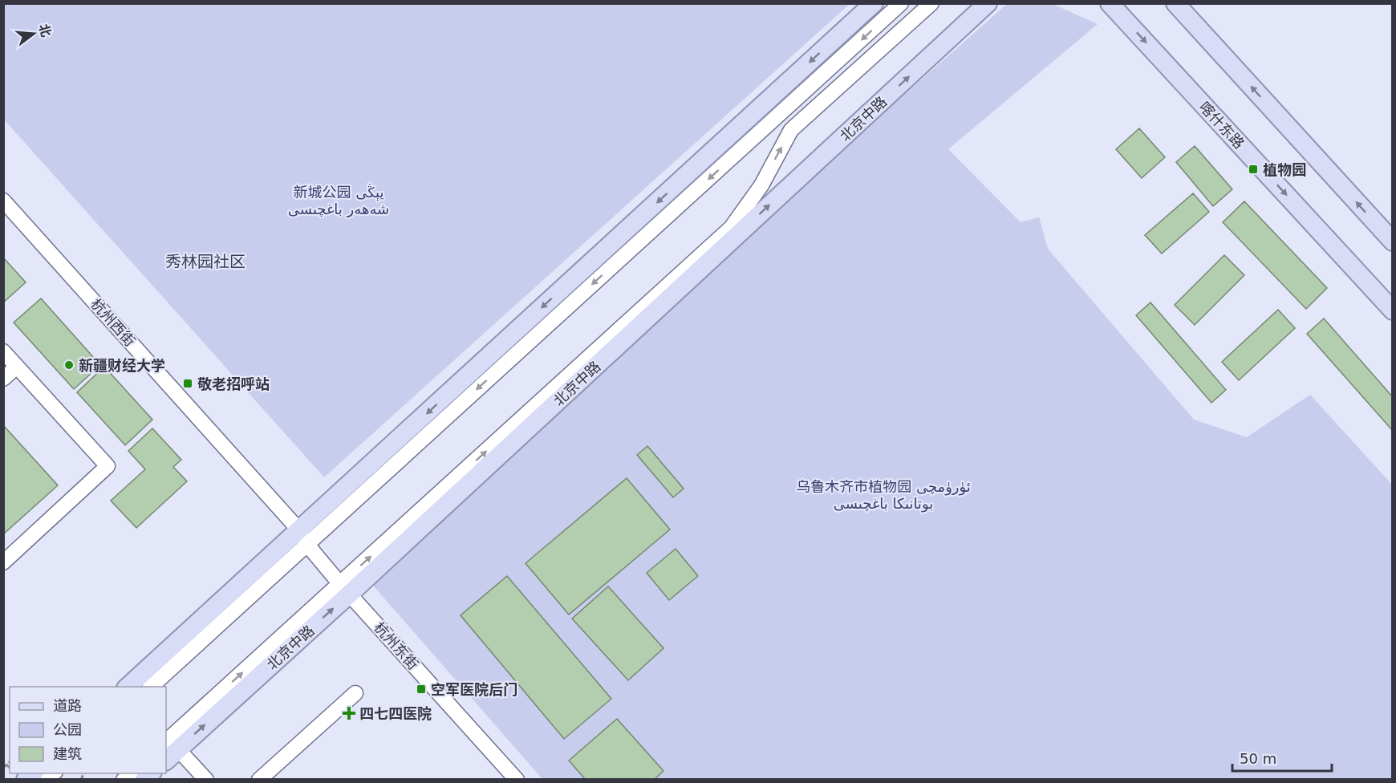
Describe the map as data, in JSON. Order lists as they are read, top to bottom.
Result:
{
  "streets": {
    "main road": ["北京中路", "喀什东路"],
    "street": ["杭州西街", "杭州东街"]
  },
  "crossings": [
    ["北京中路", "杭州东街"],
    ["杭州西街", "杭州东街"]
  ],
  "districts": ["秀林园社区"],
  "parks": ["新城公园 يېڭى شەھەر باغچىسى", "乌鲁木齐市植物园 ئۈرۈمچى بوتانىكا باغچىسى"],
  "places": {
    "transit": ["植物园", "敬老招呼站", "空军医院后门"],
    "other": ["新疆财经大学"],
    "health": ["四七四医院"]
  },
  "legend": ["道路", "公园", "建筑"],
  "scale_bar": "50 m",
  "north": "right"
}
